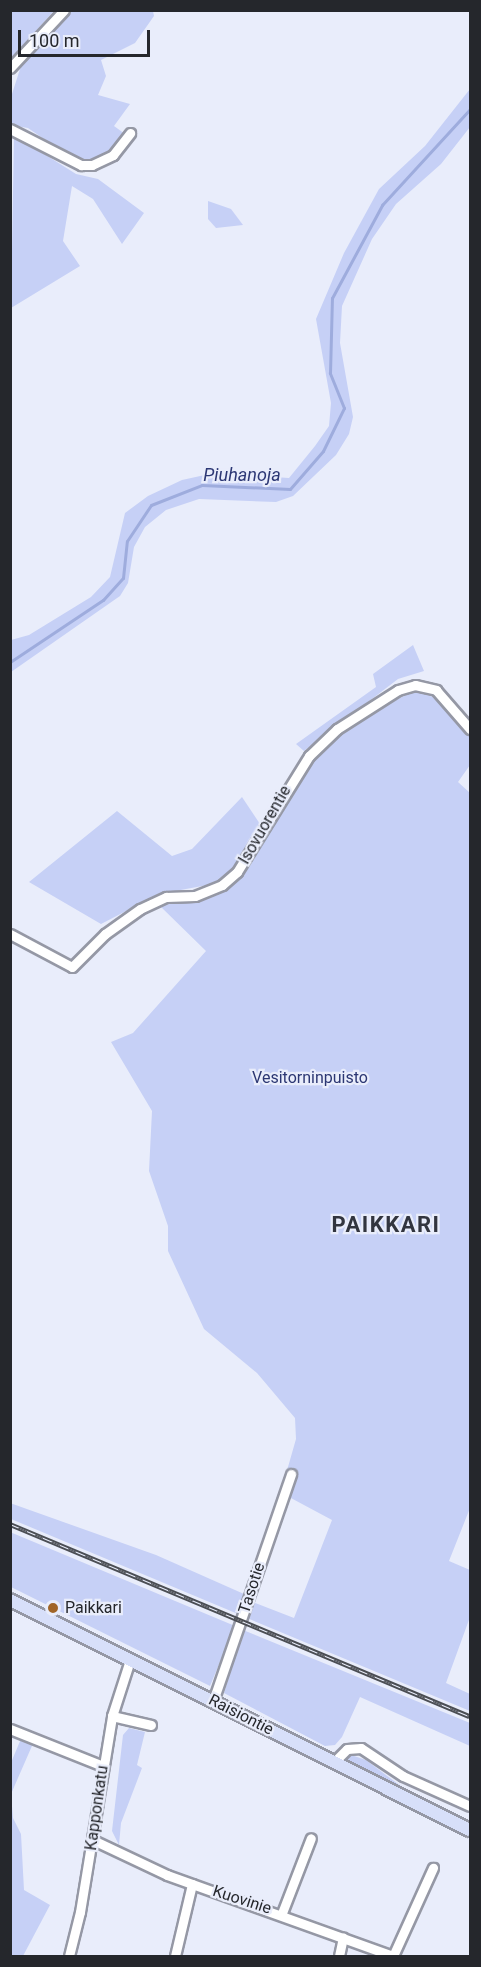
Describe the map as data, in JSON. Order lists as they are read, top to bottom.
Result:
{
  "streets": {
    "main road": ["Raisiontie"],
    "street": [
      "Isovuorentie",
      "Tasotie",
      "Kapponkatu",
      "Kuovinie"
    ]
  },
  "crossings": [
    ["Tasotie", "Raisiontie"],
    ["Raisiontie", "Kapponkatu"],
    ["Kapponkatu", "Kuovinie"]
  ],
  "districts": ["PAIKKARI"],
  "water": ["Piuhanoja"],
  "parks": ["Vesitorninpuisto"],
  "places": ["Paikkari"],
  "scale_bar": "100 m"
}
